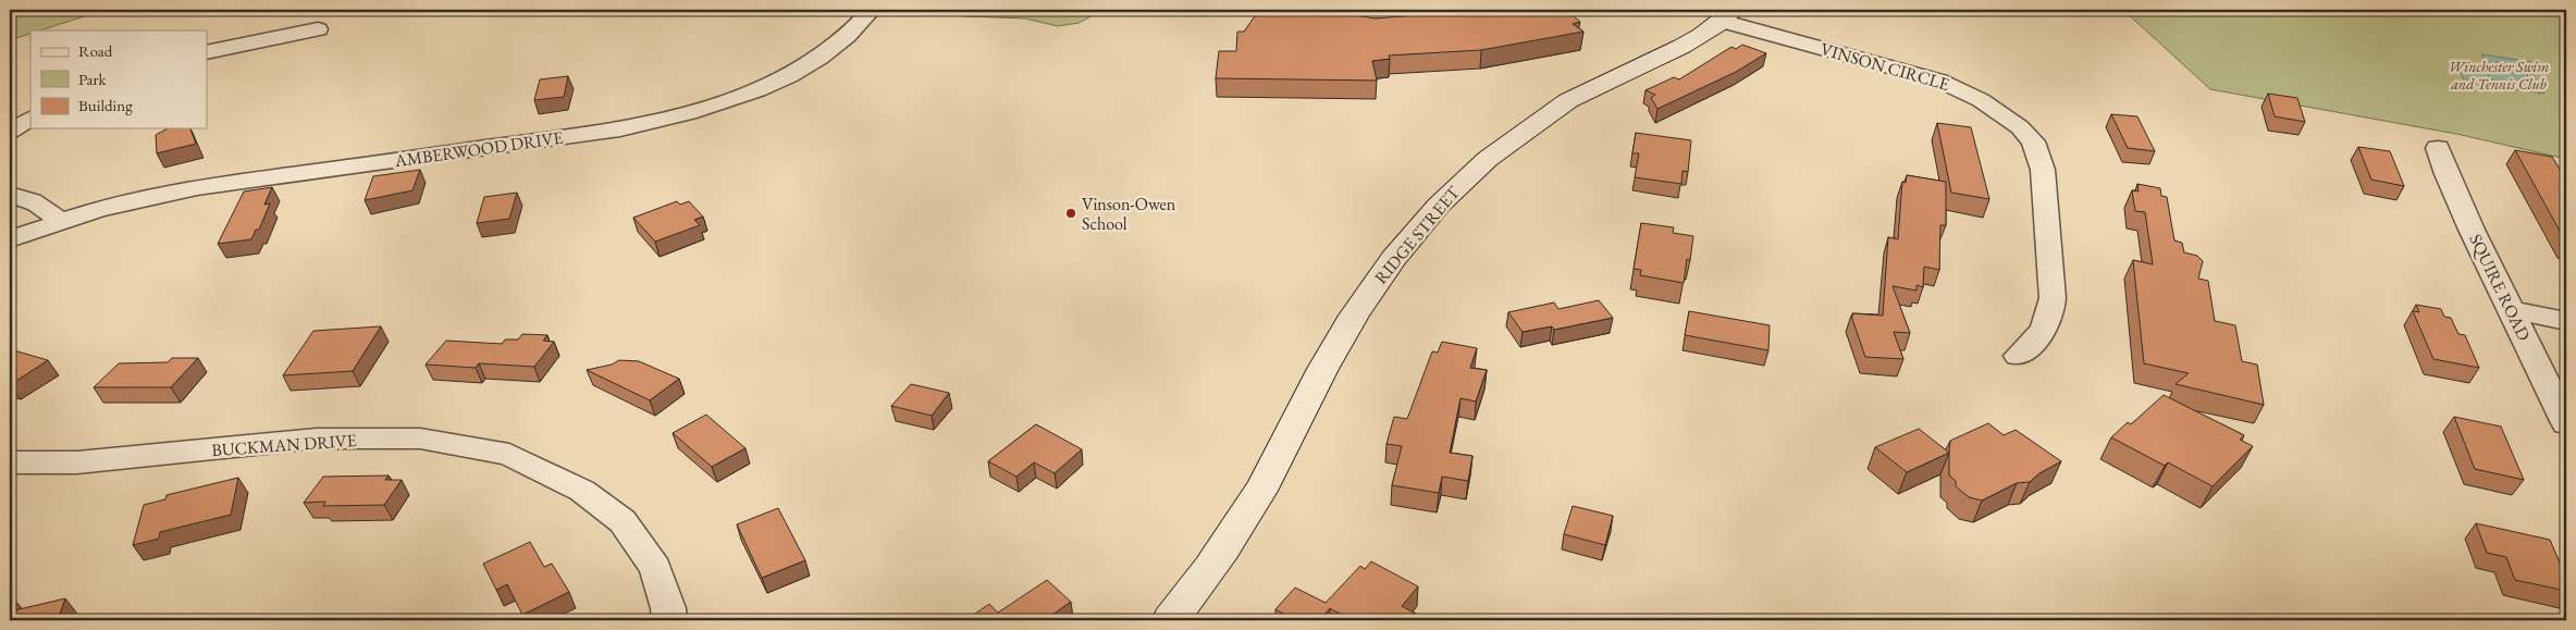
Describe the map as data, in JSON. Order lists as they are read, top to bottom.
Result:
{
  "streets": {
    "street": [
      "VINSON CIRCLE",
      "AMBERWOOD DRIVE",
      "RIDGE STREET",
      "SQUIRE ROAD",
      "BUCKMAN DRIVE"
    ]
  },
  "crossings": [
    ["VINSON CIRCLE", "RIDGE STREET"]
  ],
  "parks": ["Winchester Swim and Tennis Club"],
  "places": ["Vinson-Owen School"],
  "legend": ["Road", "Park", "Building"]
}
